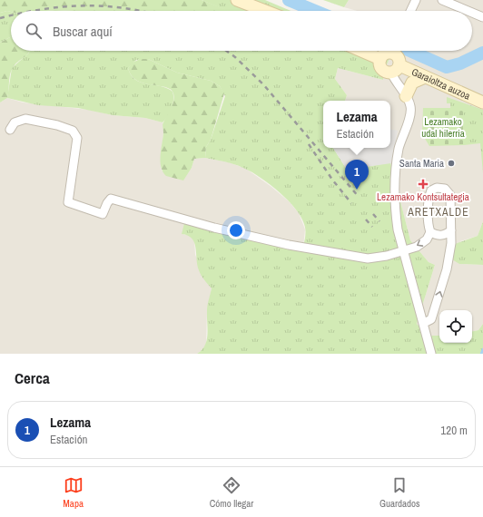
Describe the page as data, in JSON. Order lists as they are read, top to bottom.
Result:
{
  "streets": {
    "street": ["Garaioltza auzoa"]
  },
  "districts": ["ARETXALDE"],
  "parks": ["Lezamako udal hilerria"],
  "places": {
    "other": ["Santa Maria"],
    "health": ["Lezamako Kontsultategia"]
  },
  "page": {
    "search": "Buscar aquí",
    "popup": ["Lezama", "Estación"],
    "pins": "1",
    "heading": "Cerca",
    "list": [
      {
        "mark": "1",
        "name": "Lezama",
        "note": "Estación",
        "value": "120 m"
      }
    ],
    "nav": ["Mapa", "Cómo llegar", "Guardados"]
  }
}
